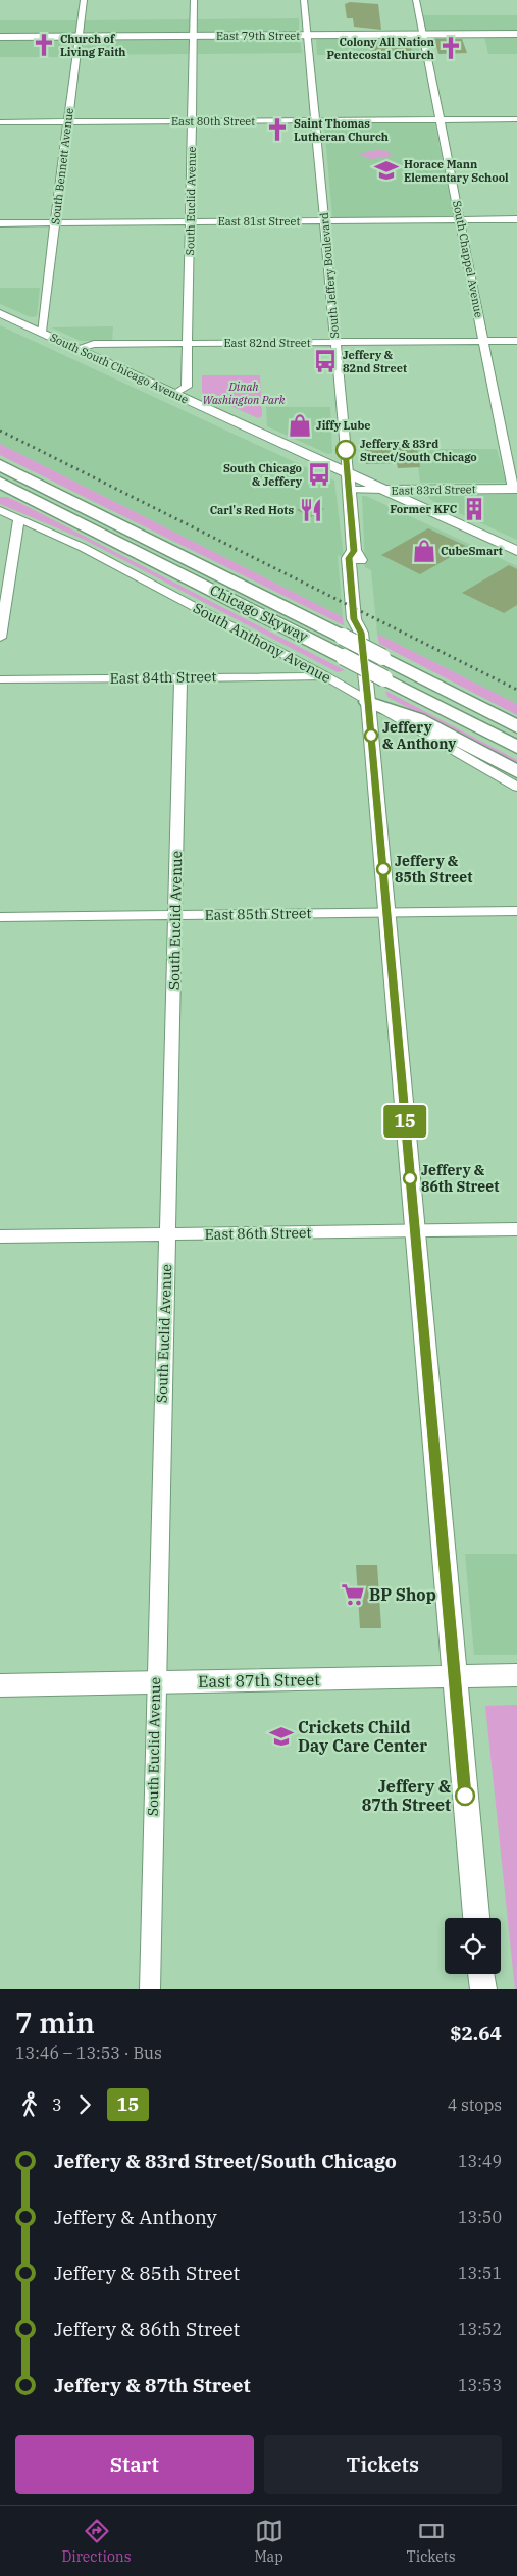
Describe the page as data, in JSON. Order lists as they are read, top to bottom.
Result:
{
  "streets": {
    "highway": ["Chicago Skyway"],
    "main road": [
      "East 79th Street",
      "South Jeffery Boulevard",
      "South South Chicago Avenue",
      "East 83rd Street",
      "East 87th Street"
    ],
    "street": [
      "East 80th Street",
      "South Bennett Avenue",
      "South Euclid Avenue",
      "East 81st Street",
      "South Chappel Avenue",
      "East 82nd Street",
      "South Anthony Avenue",
      "East 84th Street",
      "East 85th Street",
      "East 86th Street"
    ]
  },
  "crossings": [
    ["East 79th Street", "South Bennett Avenue"],
    ["East 79th Street", "South Euclid Avenue"],
    ["East 79th Street", "South Chappel Avenue"],
    ["East 79th Street", "South Jeffery Boulevard"],
    ["East 80th Street", "South Bennett Avenue"],
    ["East 80th Street", "South Euclid Avenue"],
    ["East 80th Street", "South Chappel Avenue"],
    ["East 80th Street", "South Jeffery Boulevard"],
    ["South Bennett Avenue", "East 81st Street"],
    ["South Bennett Avenue", "South South Chicago Avenue"],
    ["South Euclid Avenue", "East 81st Street"],
    ["South Euclid Avenue", "East 82nd Street"],
    ["South Euclid Avenue", "South South Chicago Avenue"],
    ["South Euclid Avenue", "East 84th Street"],
    ["South Euclid Avenue", "East 85th Street"],
    ["South Euclid Avenue", "East 86th Street"],
    ["South Euclid Avenue", "East 87th Street"],
    ["East 81st Street", "South Chappel Avenue"],
    ["East 81st Street", "South Jeffery Boulevard"],
    ["South Chappel Avenue", "East 82nd Street"],
    ["South Chappel Avenue", "East 83rd Street"],
    ["South Jeffery Boulevard", "East 82nd Street"],
    ["South Jeffery Boulevard", "South South Chicago Avenue"],
    ["South Jeffery Boulevard", "East 83rd Street"],
    ["South Jeffery Boulevard", "South Anthony Avenue"],
    ["South Jeffery Boulevard", "East 85th Street"],
    ["South Jeffery Boulevard", "East 86th Street"],
    ["South Jeffery Boulevard", "East 87th Street"],
    ["East 82nd Street", "South South Chicago Avenue"],
    ["South South Chicago Avenue", "East 83rd Street"],
    ["South Anthony Avenue", "East 84th Street"]
  ],
  "parks": ["Dinah Washington Park"],
  "places": {
    "church": ["Church of Living Faith", "Colony All Nation Pentecostal Church", "Saint Thomas Lutheran Church"],
    "school or university": ["Horace Mann Elementary School", "Crickets Child Day Care Center"],
    "bus stop": ["Jeffery & 82nd Street", "South Chicago & Jeffery"],
    "shop": ["Jiffy Lube", "CubeSmart"],
    "other": [
      "Jeffery & 83rd Street/South Chicago",
      "Jeffery & Anthony",
      "Jeffery & 85th Street",
      "Jeffery & 86th Street",
      "Jeffery & 87th Street"
    ],
    "building": ["Former KFC"],
    "restaurant": ["Carl's Red Hots"],
    "supermarket": ["BP Shop"]
  },
  "lines": ["bus line 15"],
  "page": {
    "on_map": "15",
    "heading": ["7 min", "13:46 – 13:53 · Bus", "$2.64"],
    "legs": ["3", "15", "4 stops"],
    "list": [
      {
        "name": "Jeffery & 83rd Street/South Chicago",
        "value": "13:49"
      },
      {
        "name": "Jeffery & Anthony",
        "value": "13:50"
      },
      {
        "name": "Jeffery & 85th Street",
        "value": "13:51"
      },
      {
        "name": "Jeffery & 86th Street",
        "value": "13:52"
      },
      {
        "name": "Jeffery & 87th Street",
        "value": "13:53"
      }
    ],
    "buttons": ["Start", "Tickets"],
    "tabs": ["Directions", "Map", "Tickets"]
  }
}
